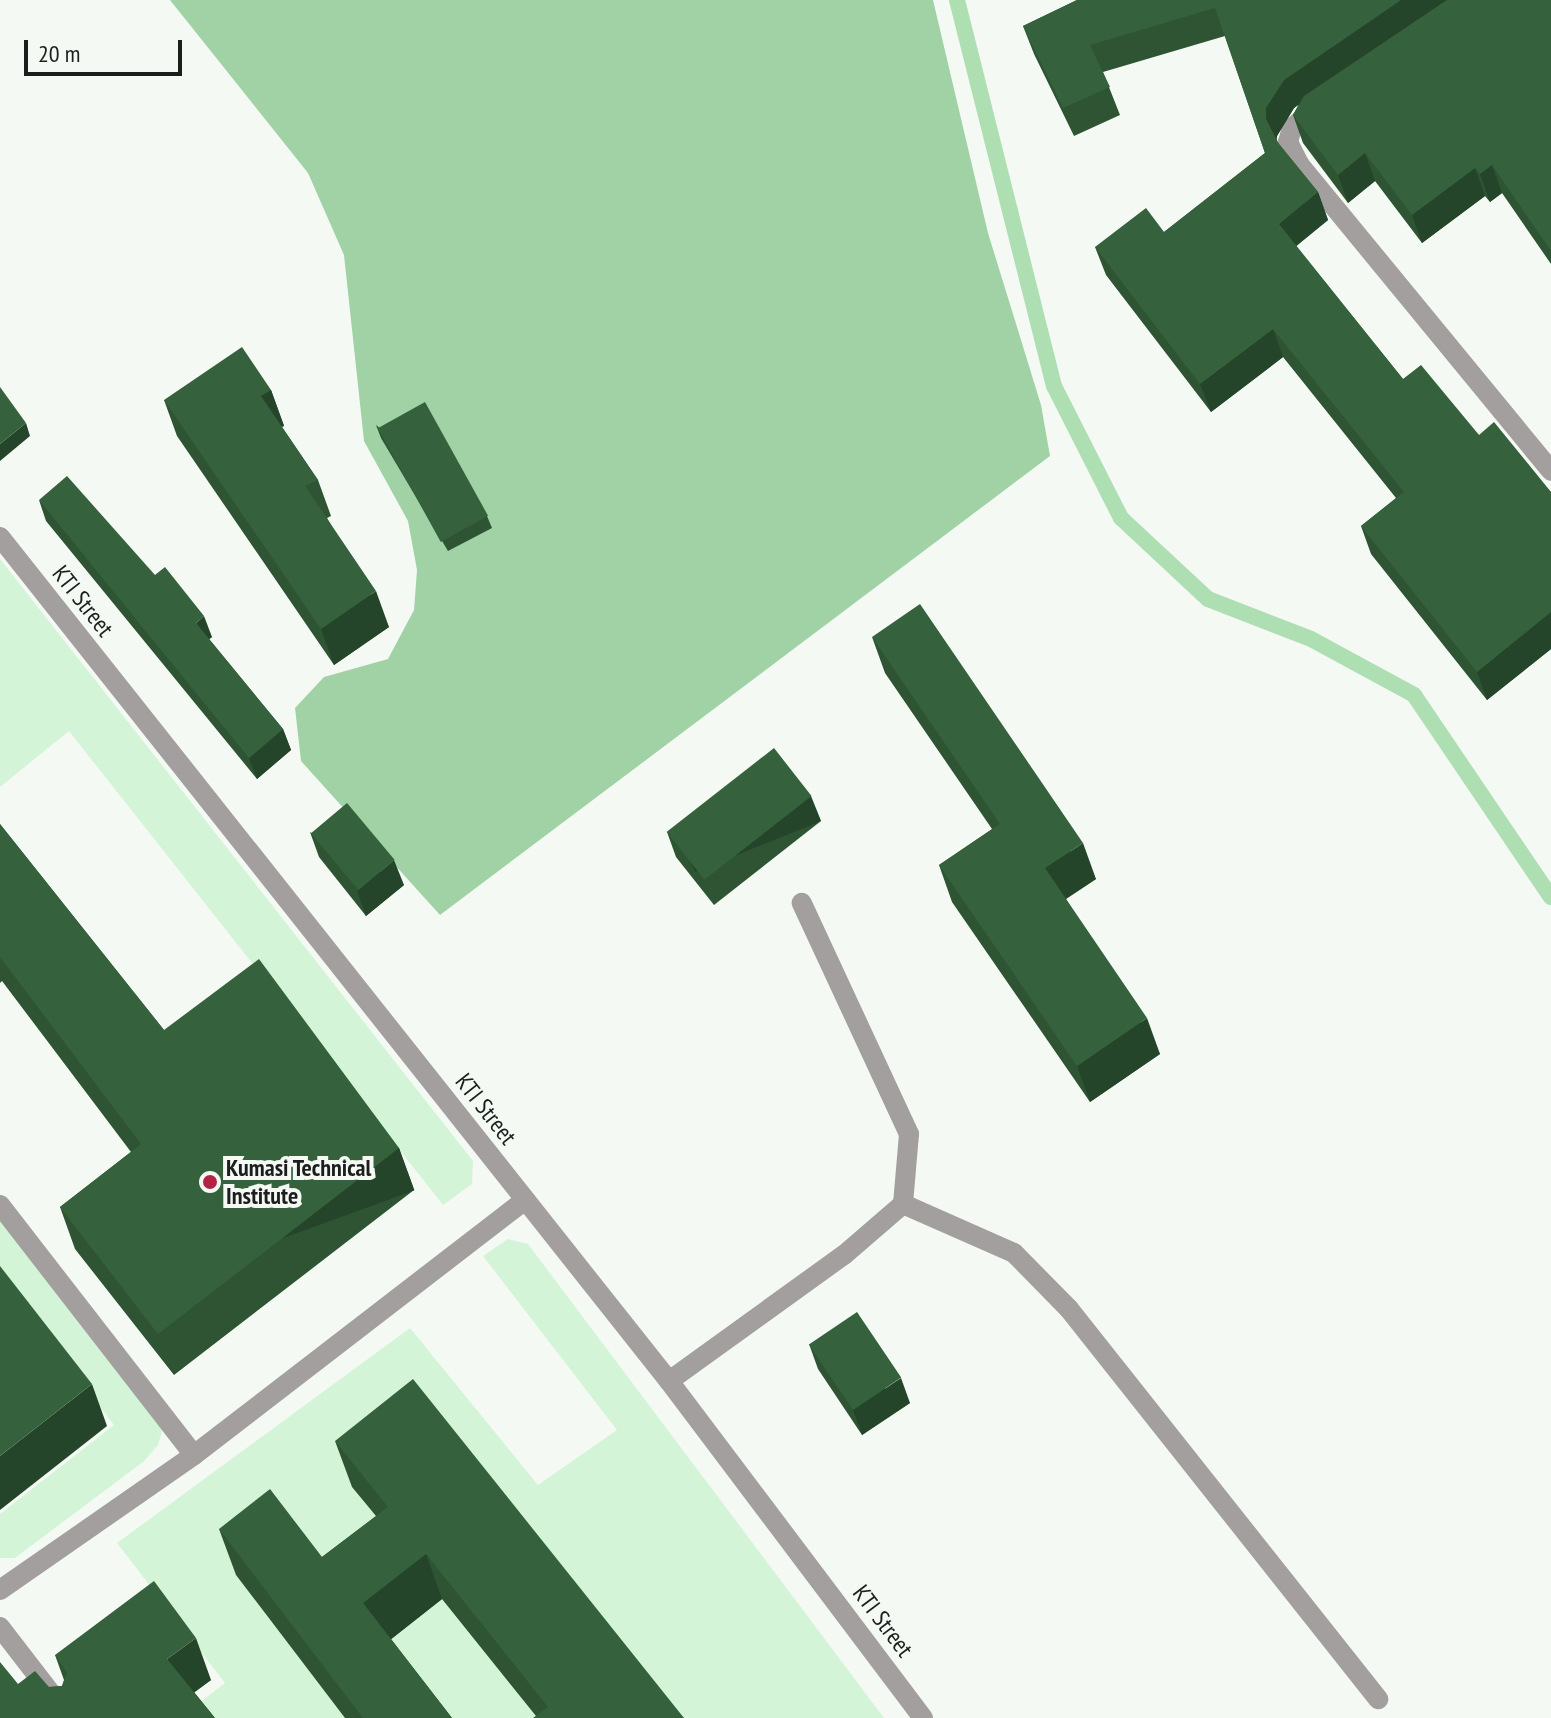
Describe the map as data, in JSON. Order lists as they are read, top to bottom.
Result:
{
  "streets": {
    "street": ["KTI Street"]
  },
  "places": ["Kumasi Technical Institute"],
  "scale_bar": "20 m"
}
